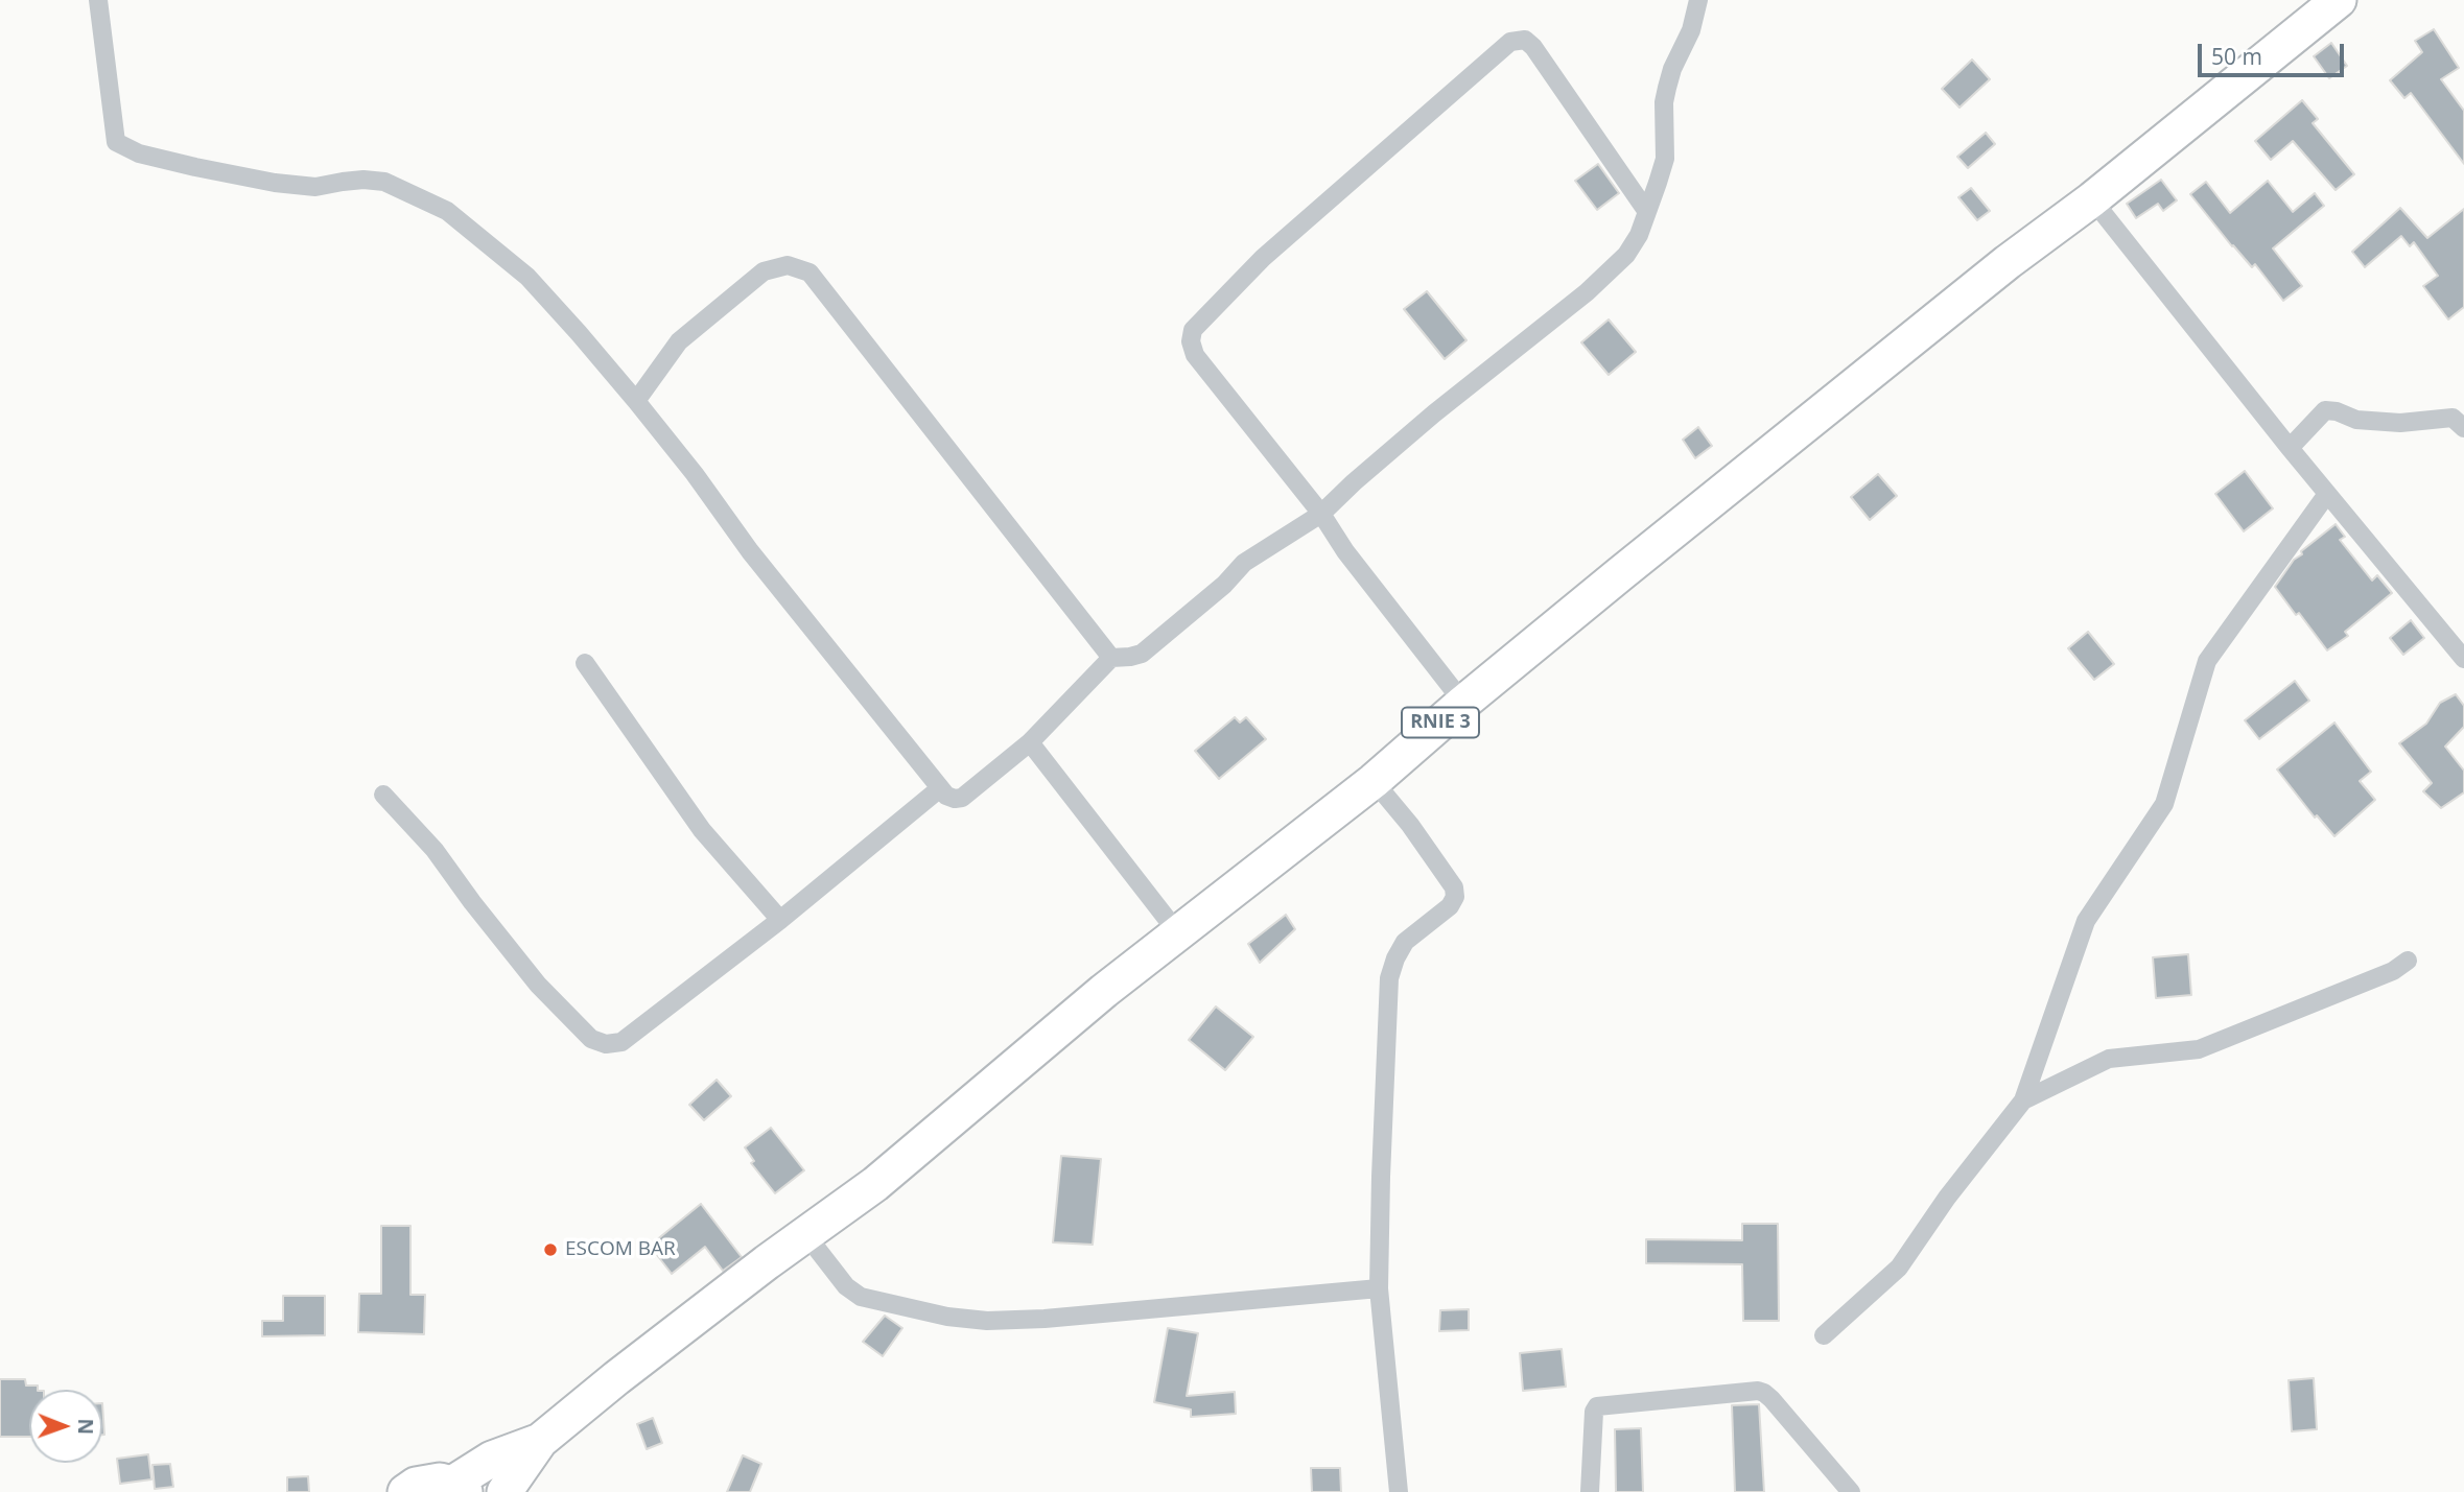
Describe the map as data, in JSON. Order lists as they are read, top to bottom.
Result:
{
  "streets": {
    "highway": ["RNIE 3"]
  },
  "places": ["ESCOM BAR"],
  "scale_bar": "50 m",
  "north": "right"
}
